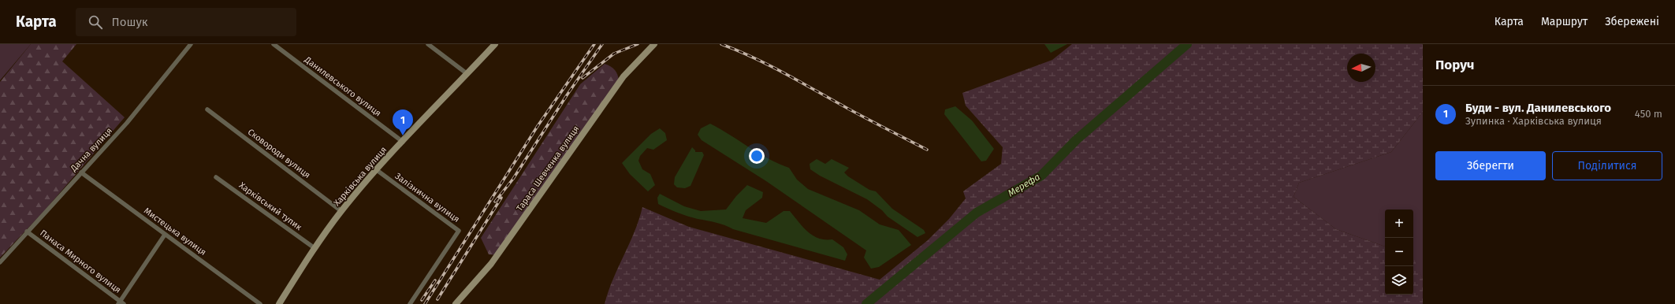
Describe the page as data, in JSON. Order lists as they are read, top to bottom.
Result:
{
  "streets": {
    "street": [
      "Данилевського вулиця",
      "Дачна вулиця",
      "Сковороди вулиця",
      "Тараса Шевченка вулиця",
      "Харківська вулиця",
      "Залізнична вулиця",
      "Харківський тупик",
      "Мистецька вулиця",
      "Панаса Мирного вулиця"
    ]
  },
  "crossings": [
    ["Данилевського вулиця", "Харківська вулиця"],
    ["Дачна вулиця", "Мистецька вулиця"],
    ["Дачна вулиця", "Панаса Мирного вулиця"],
    ["Сковороди вулиця", "Харківська вулиця"],
    ["Харківська вулиця", "Залізнична вулиця"],
    ["Харківська вулиця", "Харківський тупик"]
  ],
  "water": ["Мерефа"],
  "north": "left",
  "page": {
    "header": "Карта",
    "search": "Пошук",
    "nav": ["Карта", "Маршрут", "Збережені"],
    "heading": "Поруч",
    "list": [
      {
        "mark": "1",
        "name": "Буди - вул. Данилевського",
        "note": "Зупинка · Харківська вулиця",
        "value": "450 m"
      }
    ],
    "pins": "1",
    "buttons": ["Зберегти", "Поділитися"],
    "map_buttons": ["+", "−"]
  }
}
